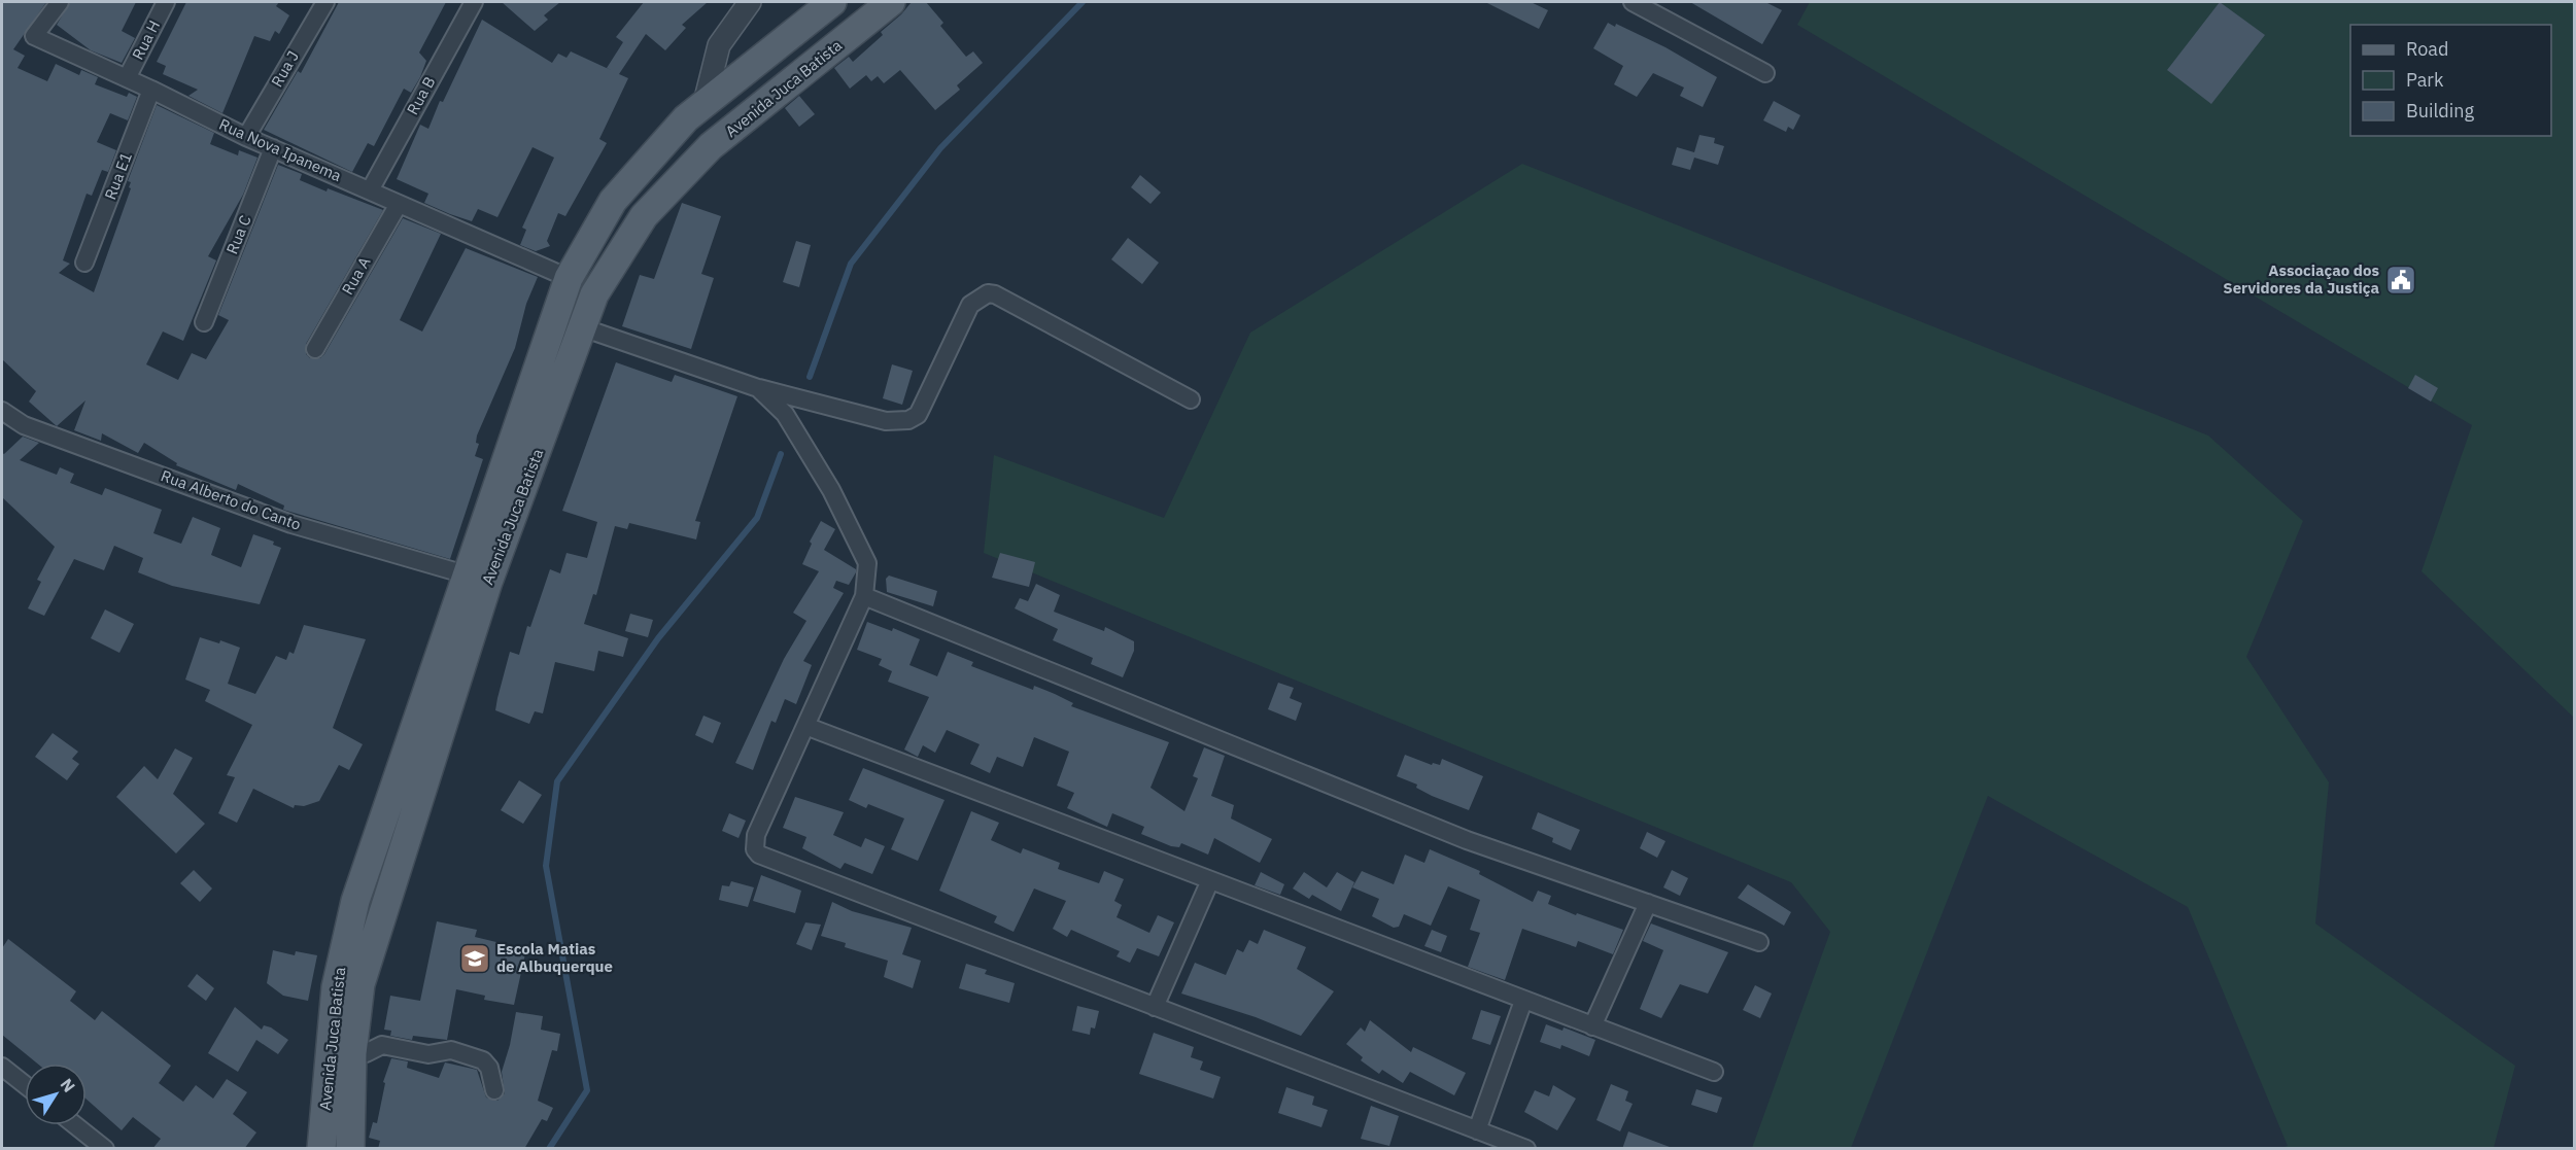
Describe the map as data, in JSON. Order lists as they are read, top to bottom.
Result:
{
  "streets": {
    "main road": ["Avenida Juca Batista"],
    "street": [
      "Rua H",
      "Rua J",
      "Rua B",
      "Rua Nova Ipanema",
      "Rua E1",
      "Rua C",
      "Rua A",
      "Rua Alberto do Canto"
    ]
  },
  "crossings": [
    ["Rua H", "Rua Nova Ipanema"],
    ["Rua J", "Rua Nova Ipanema"],
    ["Avenida Juca Batista", "Rua Nova Ipanema"],
    ["Avenida Juca Batista", "Rua Alberto do Canto"],
    ["Rua B", "Rua Nova Ipanema"],
    ["Rua Nova Ipanema", "Rua E1"],
    ["Rua Nova Ipanema", "Rua C"],
    ["Rua Nova Ipanema", "Rua A"]
  ],
  "places": {
    "public building": ["Associaçao dos Servidores da Justiça"],
    "school or university": ["Escola Matias de Albuquerque"]
  },
  "legend": ["Road", "Park", "Building"],
  "north": "top right"
}
